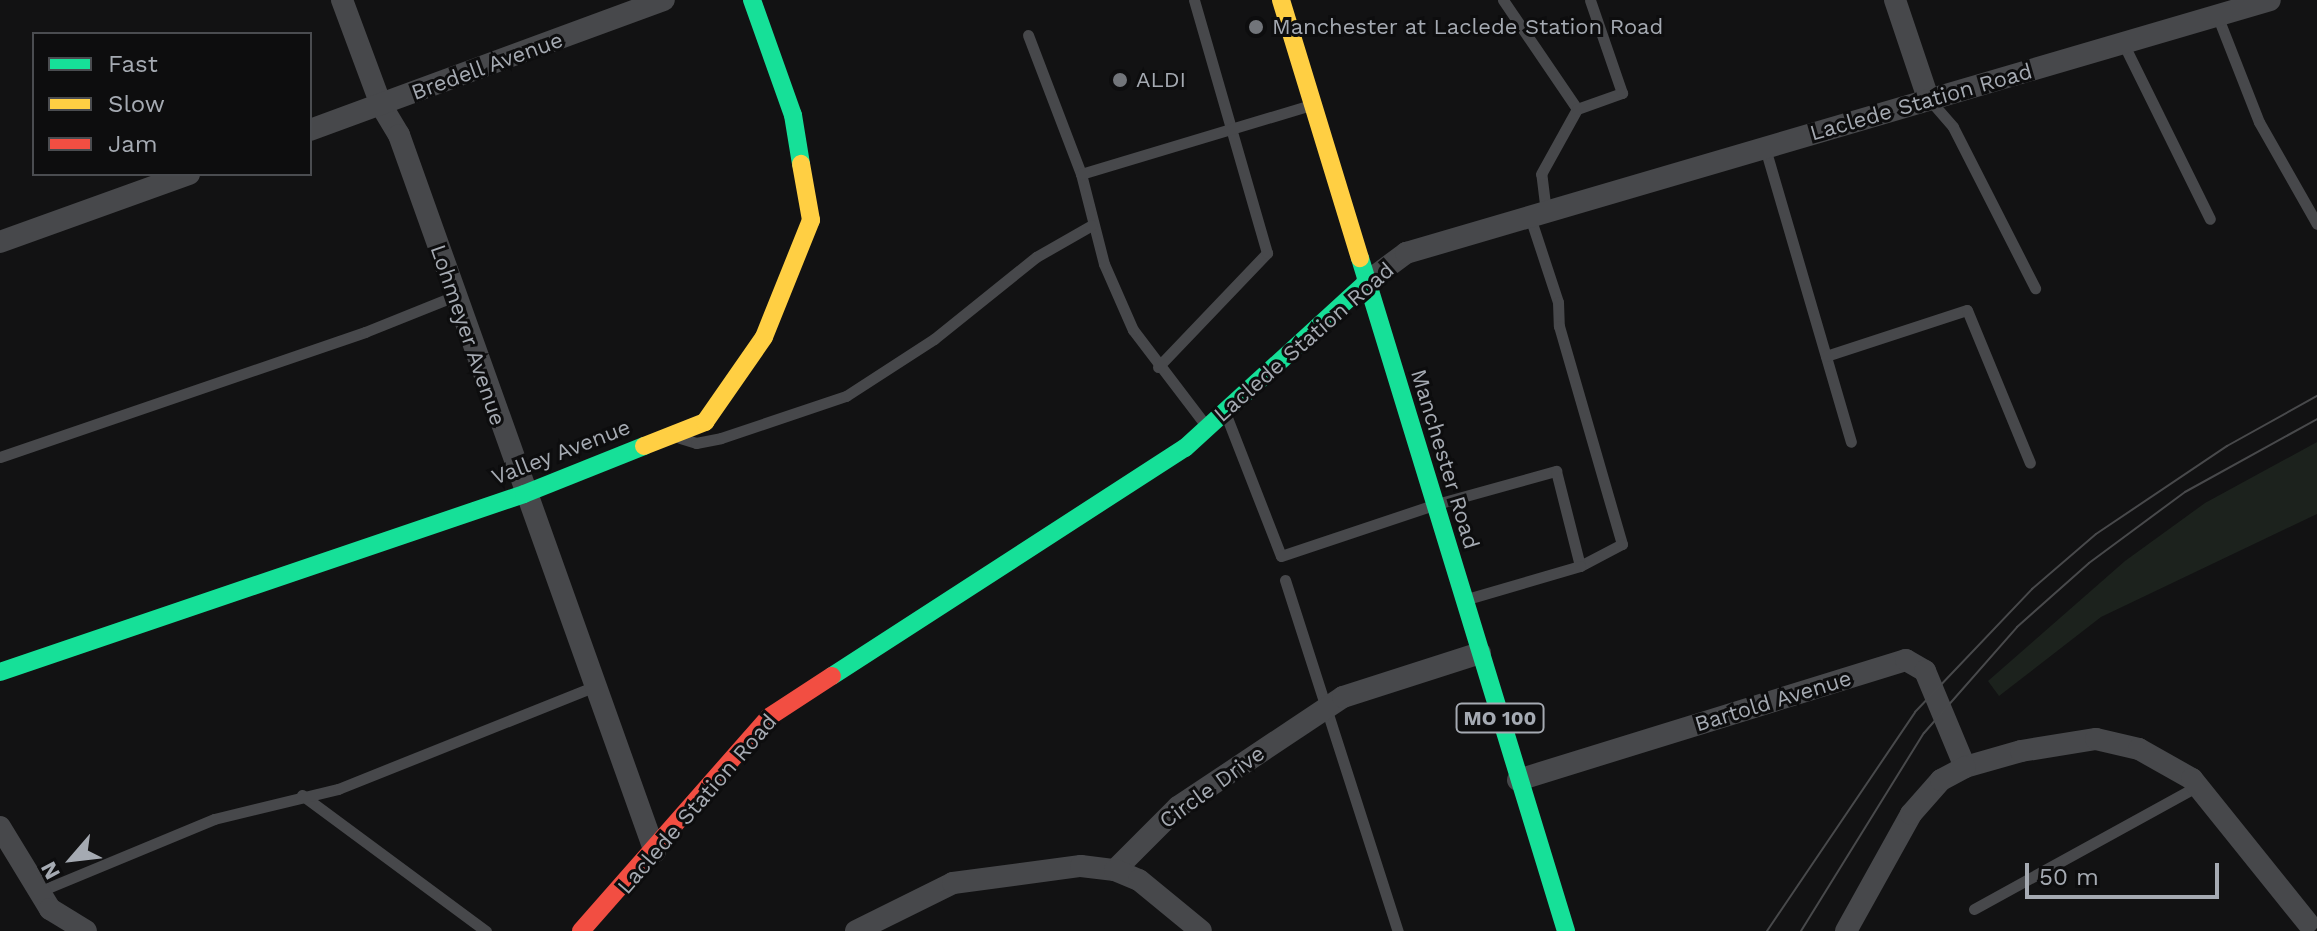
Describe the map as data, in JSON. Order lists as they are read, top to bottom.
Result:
{
  "streets": {
    "street": [
      "Bredell Avenue",
      "Laclede Station Road",
      "Lohmeyer Avenue",
      "Valley Avenue",
      "Manchester Road",
      "Bartold Avenue",
      "MO 100",
      "Circle Drive"
    ]
  },
  "crossings": [
    ["Bredell Avenue", "Lohmeyer Avenue"],
    ["Laclede Station Road", "Lohmeyer Avenue"],
    ["Laclede Station Road", "Manchester Road"],
    ["Lohmeyer Avenue", "Valley Avenue"],
    ["Manchester Road", "Bartold Avenue"],
    ["Manchester Road", "Circle Drive"]
  ],
  "places": ["Manchester at Laclede Station Road", "ALDI"],
  "legend": ["Fast", "Slow", "Jam"],
  "scale_bar": "50 m",
  "north": "bottom left"
}
